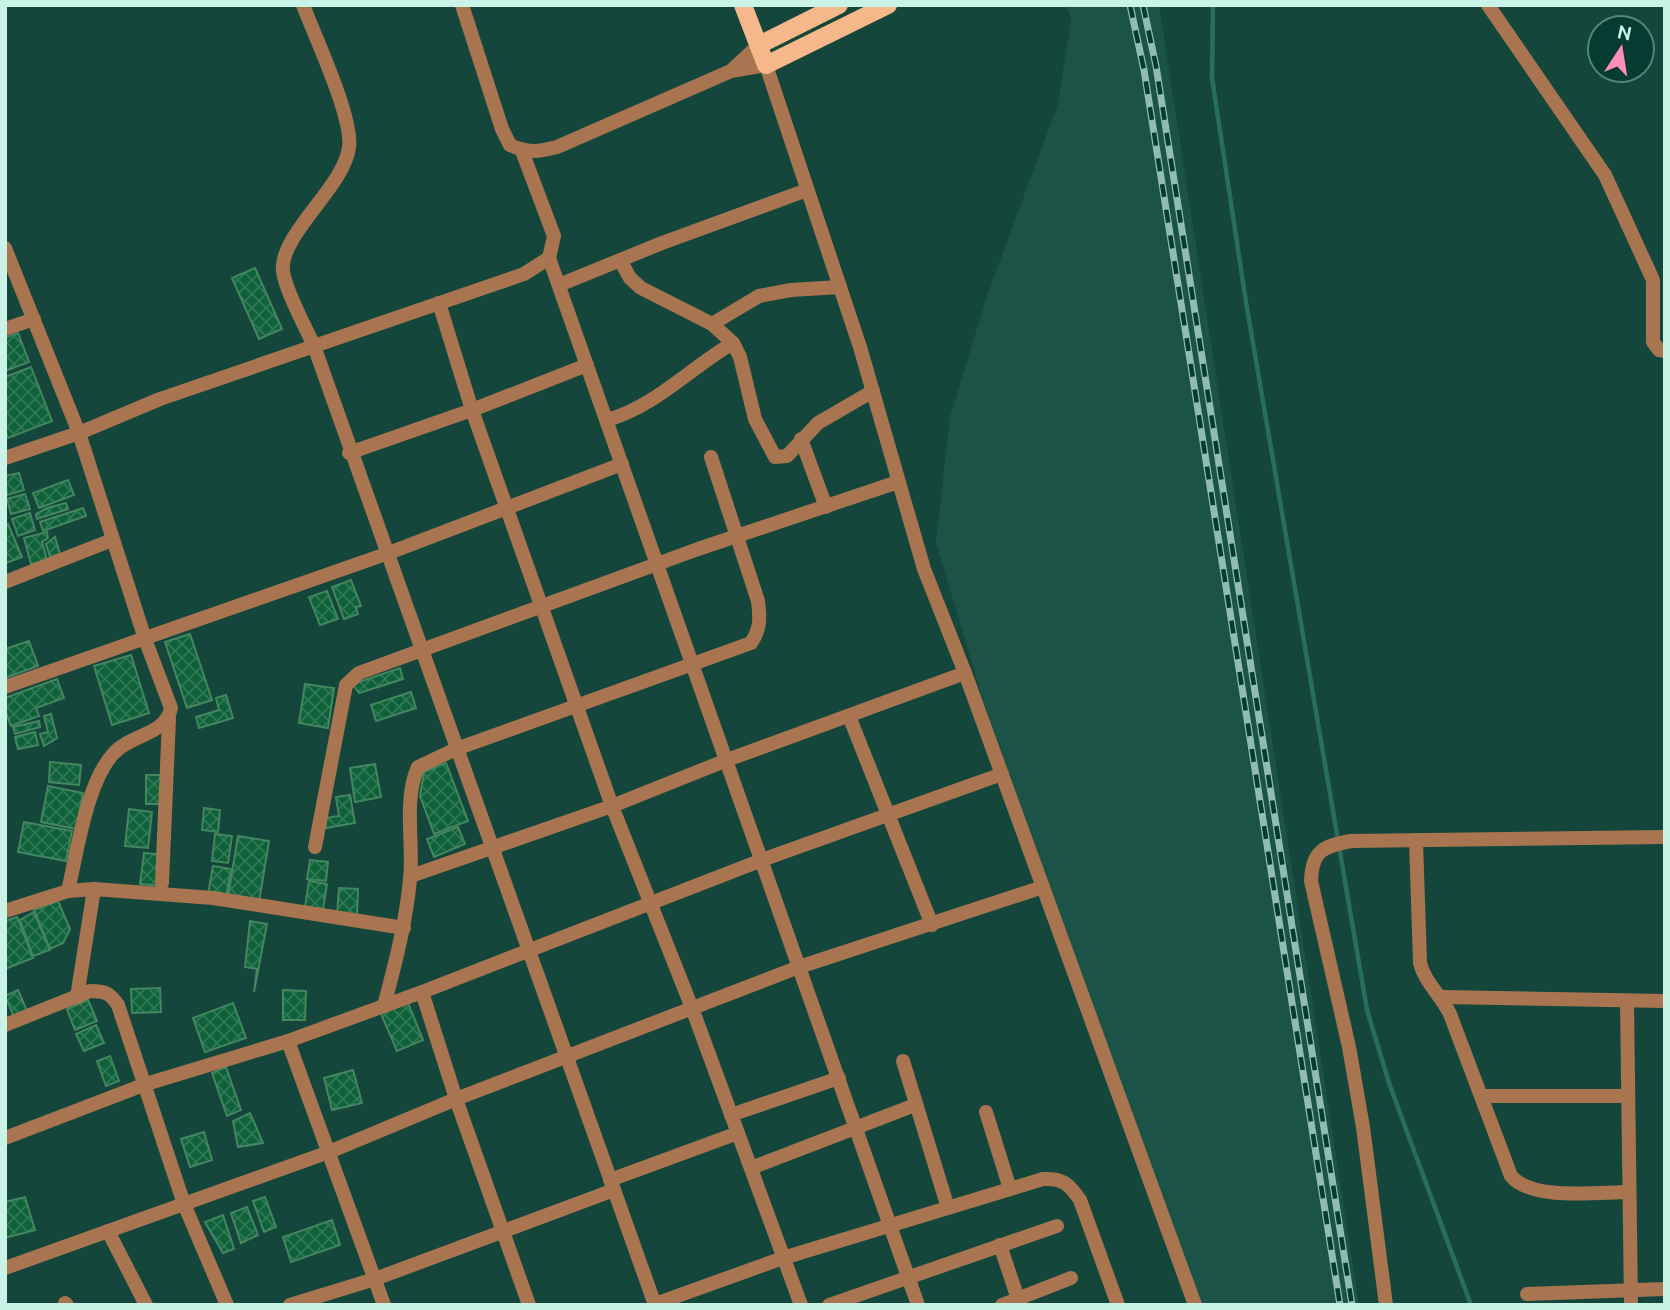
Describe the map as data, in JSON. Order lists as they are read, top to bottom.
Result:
{
  "north": "top"
}
